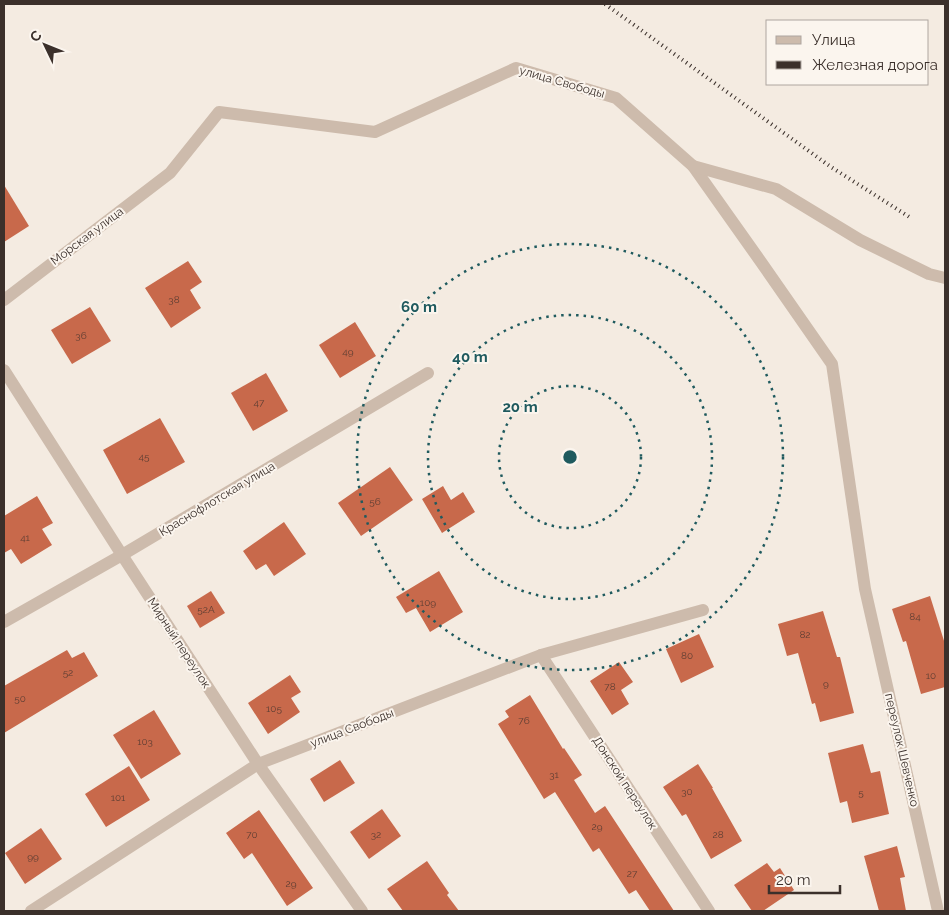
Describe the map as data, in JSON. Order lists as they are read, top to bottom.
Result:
{
  "streets": {
    "street": [
      "улица Свободы",
      "Морская улица",
      "Краснофлотская улица",
      "Мирный переулок",
      "переулок Шевченко",
      "Донской переулок"
    ]
  },
  "crossings": [
    ["улица Свободы", "Морская улица"],
    ["улица Свободы", "Мирный переулок"],
    ["улица Свободы", "переулок Шевченко"],
    ["улица Свободы", "Донской переулок"],
    ["Краснофлотская улица", "Мирный переулок"]
  ],
  "house_numbers": [
    "38",
    "36",
    "49",
    "47",
    "45",
    "56",
    "41",
    "109",
    "52А",
    "84",
    "82",
    "80",
    "52",
    "10",
    "9",
    "78",
    "50",
    "105",
    "76",
    "103",
    "31",
    "30",
    "5",
    "101",
    "29",
    "70",
    "32",
    "28",
    "99",
    "27",
    "29"
  ],
  "legend": ["Улица", "Железная дорога"],
  "scale_bar": "20 m",
  "north": "top left",
  "rings": ["60 m", "40 m", "20 m"]
}
